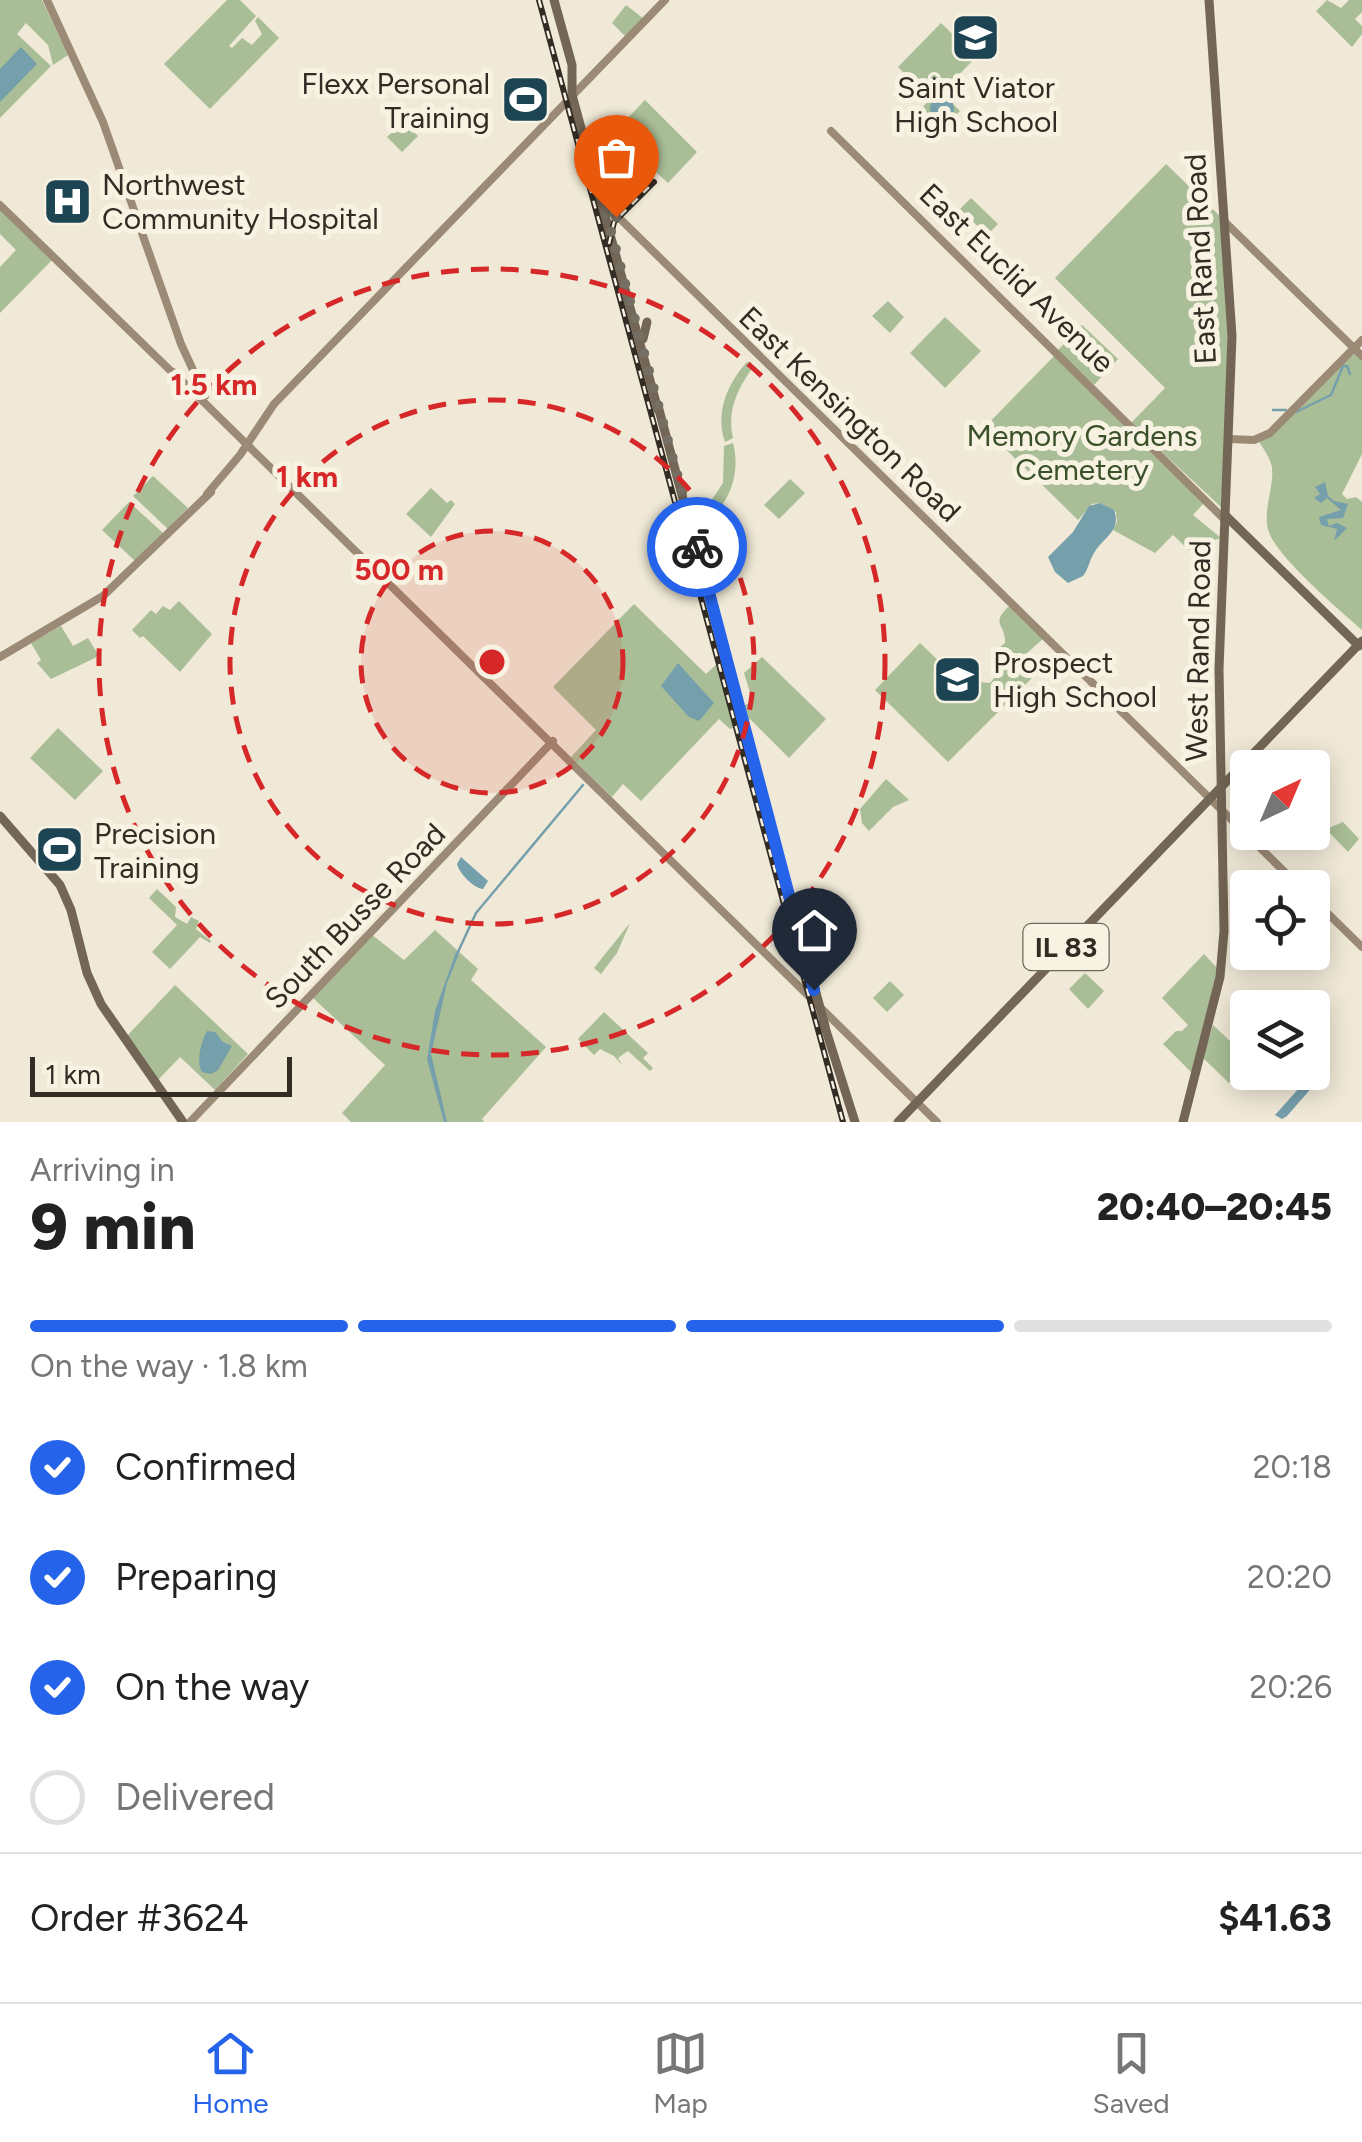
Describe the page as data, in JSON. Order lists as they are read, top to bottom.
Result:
{
  "streets": {
    "main road": [
      "East Rand Road",
      "East Euclid Avenue",
      "East Kensington Road",
      "West Rand Road",
      "South Busse Road",
      "IL 83"
    ]
  },
  "crossings": [
    ["East Rand Road", "East Euclid Avenue"],
    ["East Rand Road", "West Rand Road"],
    ["East Euclid Avenue", "West Rand Road"],
    ["East Kensington Road", "IL 83"],
    ["West Rand Road", "IL 83"]
  ],
  "parks": ["Memory Gardens Cemetery"],
  "places": {
    "school or university": ["Saint Viator High School", "Prospect High School"],
    "sports": ["Flexx Personal Training", "Precision Training"],
    "hospital": ["Northwest Community Hospital"]
  },
  "scale_bar": "1 km",
  "north": "top right",
  "page": {
    "scale": "1 km",
    "heading": ["9 min", "Arriving in", "20:40–20:45"],
    "panel": ["Order #3624", "$41.63"],
    "bar": "On the way · 1.8 km",
    "list": [
      ["Confirmed", "20:18"],
      ["Preparing", "20:20"],
      ["On the way", "20:26"],
      "Delivered"
    ],
    "tabs": ["Home", "Map", "Saved"]
  },
  "rings": ["1.5 km", "1 km", "500 m"]
}
